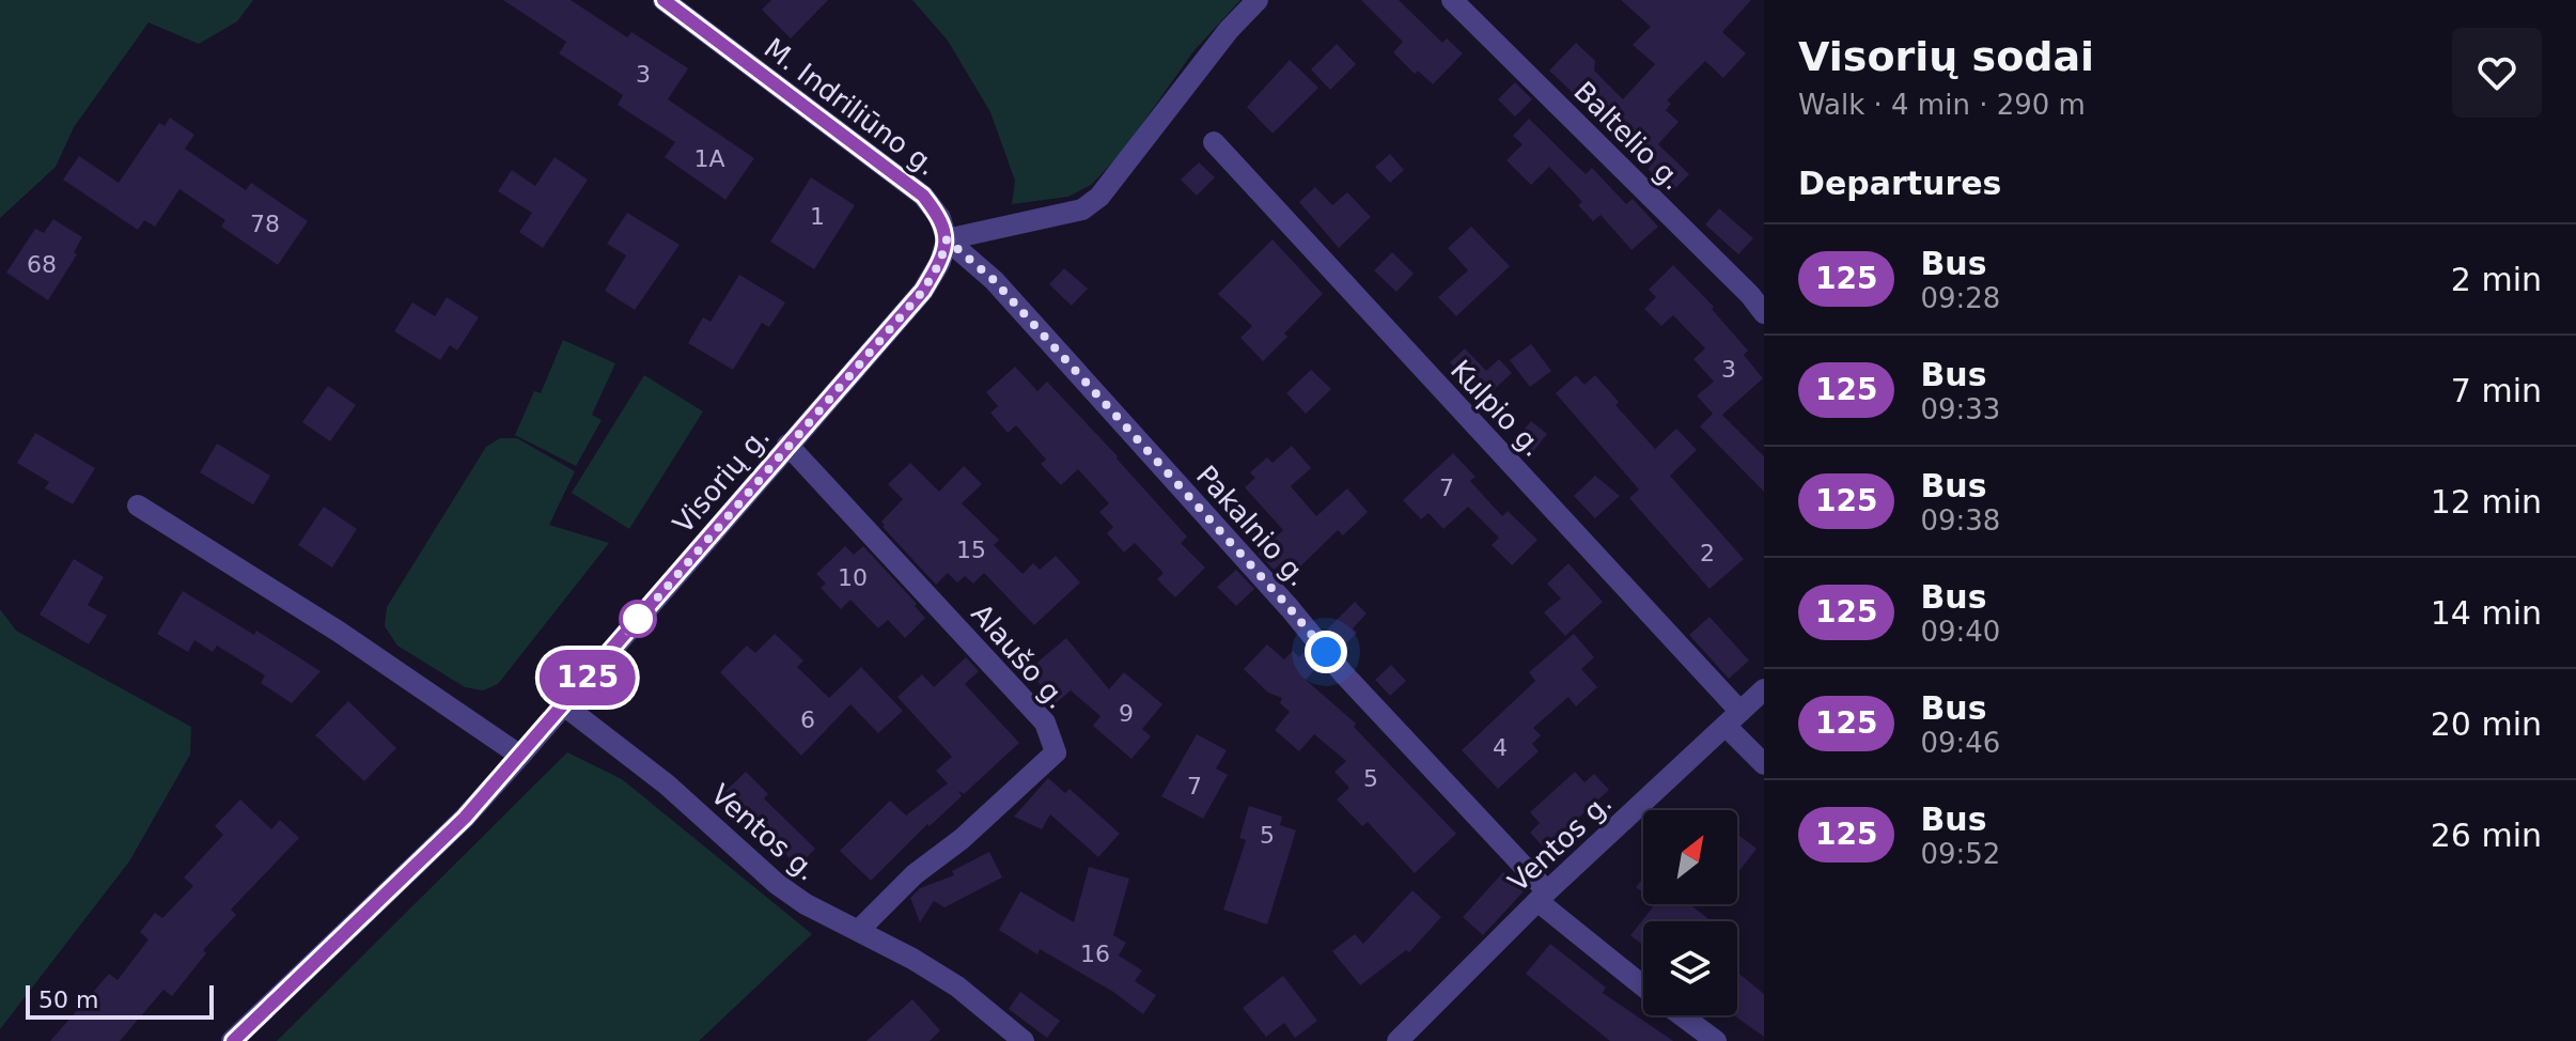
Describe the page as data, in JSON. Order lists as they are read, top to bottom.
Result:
{
  "streets": {
    "street": [
      "M. Indriliūno g.",
      "Baltelio g.",
      "Kulpio g.",
      "Visorių g.",
      "Pakalnio g.",
      "Alaušo g.",
      "Ventos g."
    ]
  },
  "crossings": [
    ["M. Indriliūno g.", "Visorių g."],
    ["M. Indriliūno g.", "Pakalnio g."],
    ["Kulpio g.", "Ventos g."],
    ["Visorių g.", "Pakalnio g."],
    ["Visorių g.", "Alaušo g."],
    ["Visorių g.", "Ventos g."],
    ["Pakalnio g.", "Ventos g."],
    ["Alaušo g.", "Ventos g."]
  ],
  "lines": ["bus line 125"],
  "house_numbers": [
    "3",
    "1A",
    "1",
    "78",
    "68",
    "3",
    "7",
    "15",
    "2",
    "10",
    "9",
    "6",
    "4",
    "5",
    "7",
    "5",
    "16"
  ],
  "scale_bar": "50 m",
  "north": "top right",
  "page": {
    "on_map": "125",
    "heading": [
      ["Visorių sodai", "Walk · 4 min · 290 m"],
      "Departures"
    ],
    "list": [
      {
        "mark": "125",
        "name": "Bus",
        "note": "09:28",
        "value": "2 min"
      },
      {
        "mark": "125",
        "name": "Bus",
        "note": "09:33",
        "value": "7 min"
      },
      {
        "mark": "125",
        "name": "Bus",
        "note": "09:38",
        "value": "12 min"
      },
      {
        "mark": "125",
        "name": "Bus",
        "note": "09:40",
        "value": "14 min"
      },
      {
        "mark": "125",
        "name": "Bus",
        "note": "09:46",
        "value": "20 min"
      },
      {
        "mark": "125",
        "name": "Bus",
        "note": "09:52",
        "value": "26 min"
      }
    ],
    "scale": "50 m"
  }
}
